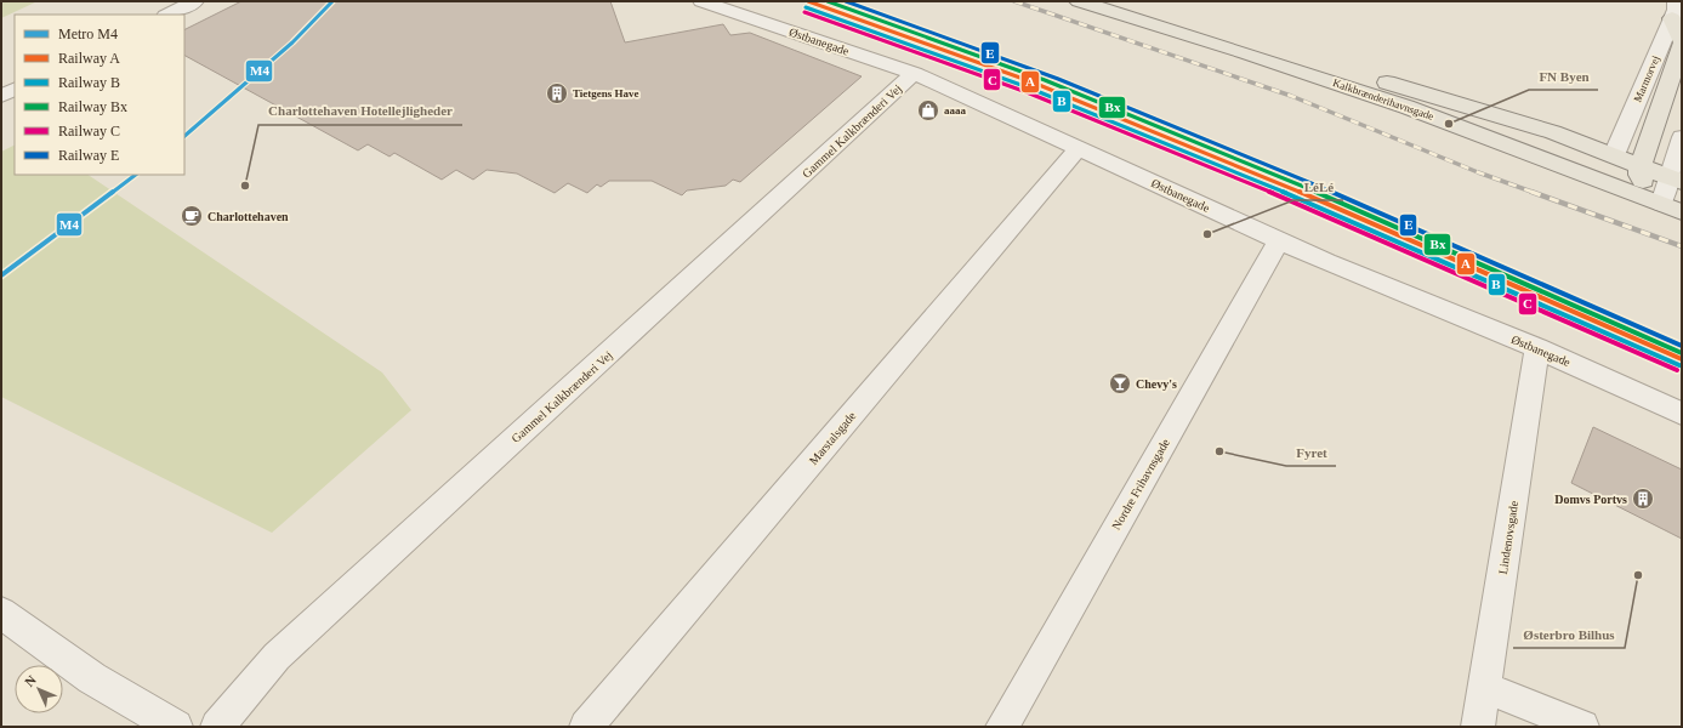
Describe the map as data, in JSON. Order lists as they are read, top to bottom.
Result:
{
  "streets": {
    "main road": ["Kalkbrænderihavnsgade"],
    "street": [
      "Østbanegade",
      "Marmorvej",
      "Gammel Kalkbrænderi Vej",
      "Marstalsgade",
      "Nordre Frihavnsgade",
      "Lindenovsgade"
    ]
  },
  "crossings": [
    ["Østbanegade", "Gammel Kalkbrænderi Vej"],
    ["Østbanegade", "Marstalsgade"],
    ["Østbanegade", "Nordre Frihavnsgade"],
    ["Østbanegade", "Lindenovsgade"],
    ["Marmorvej", "Kalkbrænderihavnsgade"]
  ],
  "places": {
    "building": ["Tietgens Have", "Domvs Portvs"],
    "shop": ["aaaa"],
    "other": [
      "FN Byen",
      "Charlottehaven Hotellejligheder",
      "LéLé",
      "Fyret",
      "Østerbro Bilhus"
    ],
    "cafe": ["Charlottehaven"],
    "bar": ["Chevy's"]
  },
  "lines": [
    "metro line M4",
    "rail line A",
    "rail line Bx",
    "rail line E",
    "rail line B",
    "rail line C"
  ],
  "legend": [
    "Metro M4",
    "Railway A",
    "Railway B",
    "Railway Bx",
    "Railway C",
    "Railway E"
  ],
  "north": "top left"
}
